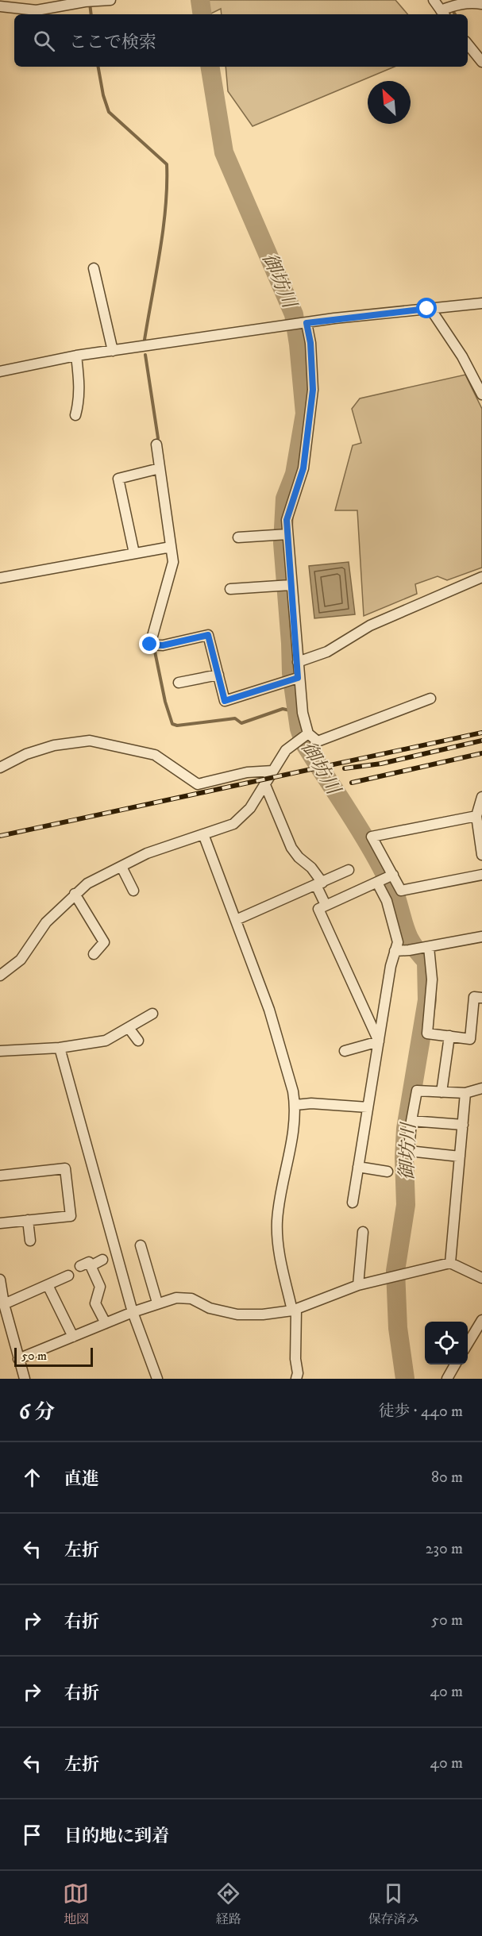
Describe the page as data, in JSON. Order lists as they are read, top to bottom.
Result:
{
  "water": ["御坊川"],
  "scale_bar": "50 m",
  "north": "top left",
  "page": {
    "search": "ここで検索",
    "scale": "50 m",
    "heading": ["6 分", "徒歩 · 440 m"],
    "list": [
      ["直進", "80 m"],
      ["左折", "230 m"],
      ["右折", "50 m"],
      ["右折", "40 m"],
      ["左折", "40 m"],
      "目的地に到着"
    ],
    "nav": ["地図", "経路", "保存済み"]
  }
}
